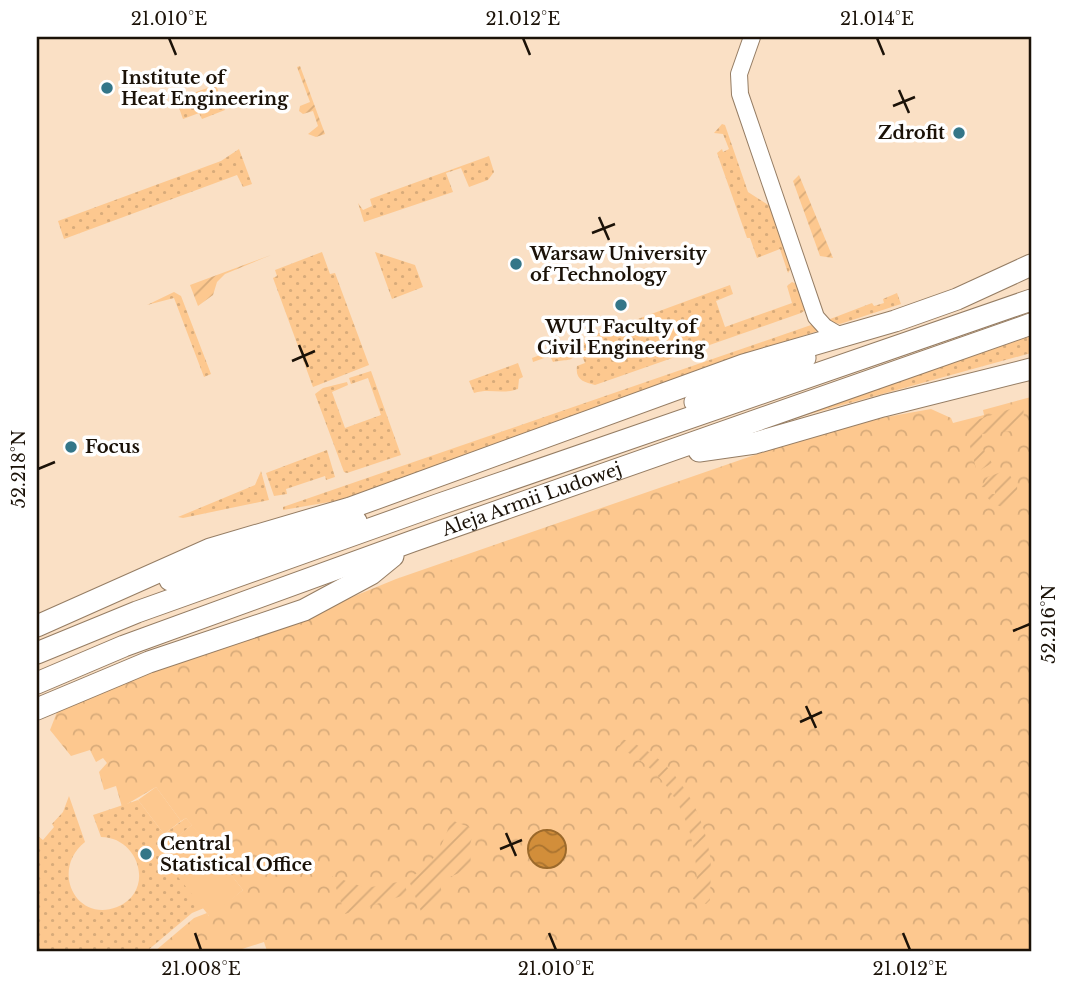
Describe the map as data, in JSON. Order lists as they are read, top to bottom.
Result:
{
  "streets": {
    "main road": ["Aleja Armii Ludowej"]
  },
  "places": [
    "Institute of Heat Engineering",
    "Zdrofit",
    "Warsaw University of Technology",
    "WUT Faculty of Civil Engineering",
    "Focus",
    "Central Statistical Office"
  ],
  "coordinates": [
    "21.010°E",
    "21.012°E",
    "21.014°E",
    "52.218°N",
    "52.216°N",
    "21.008°E"
  ]
}
